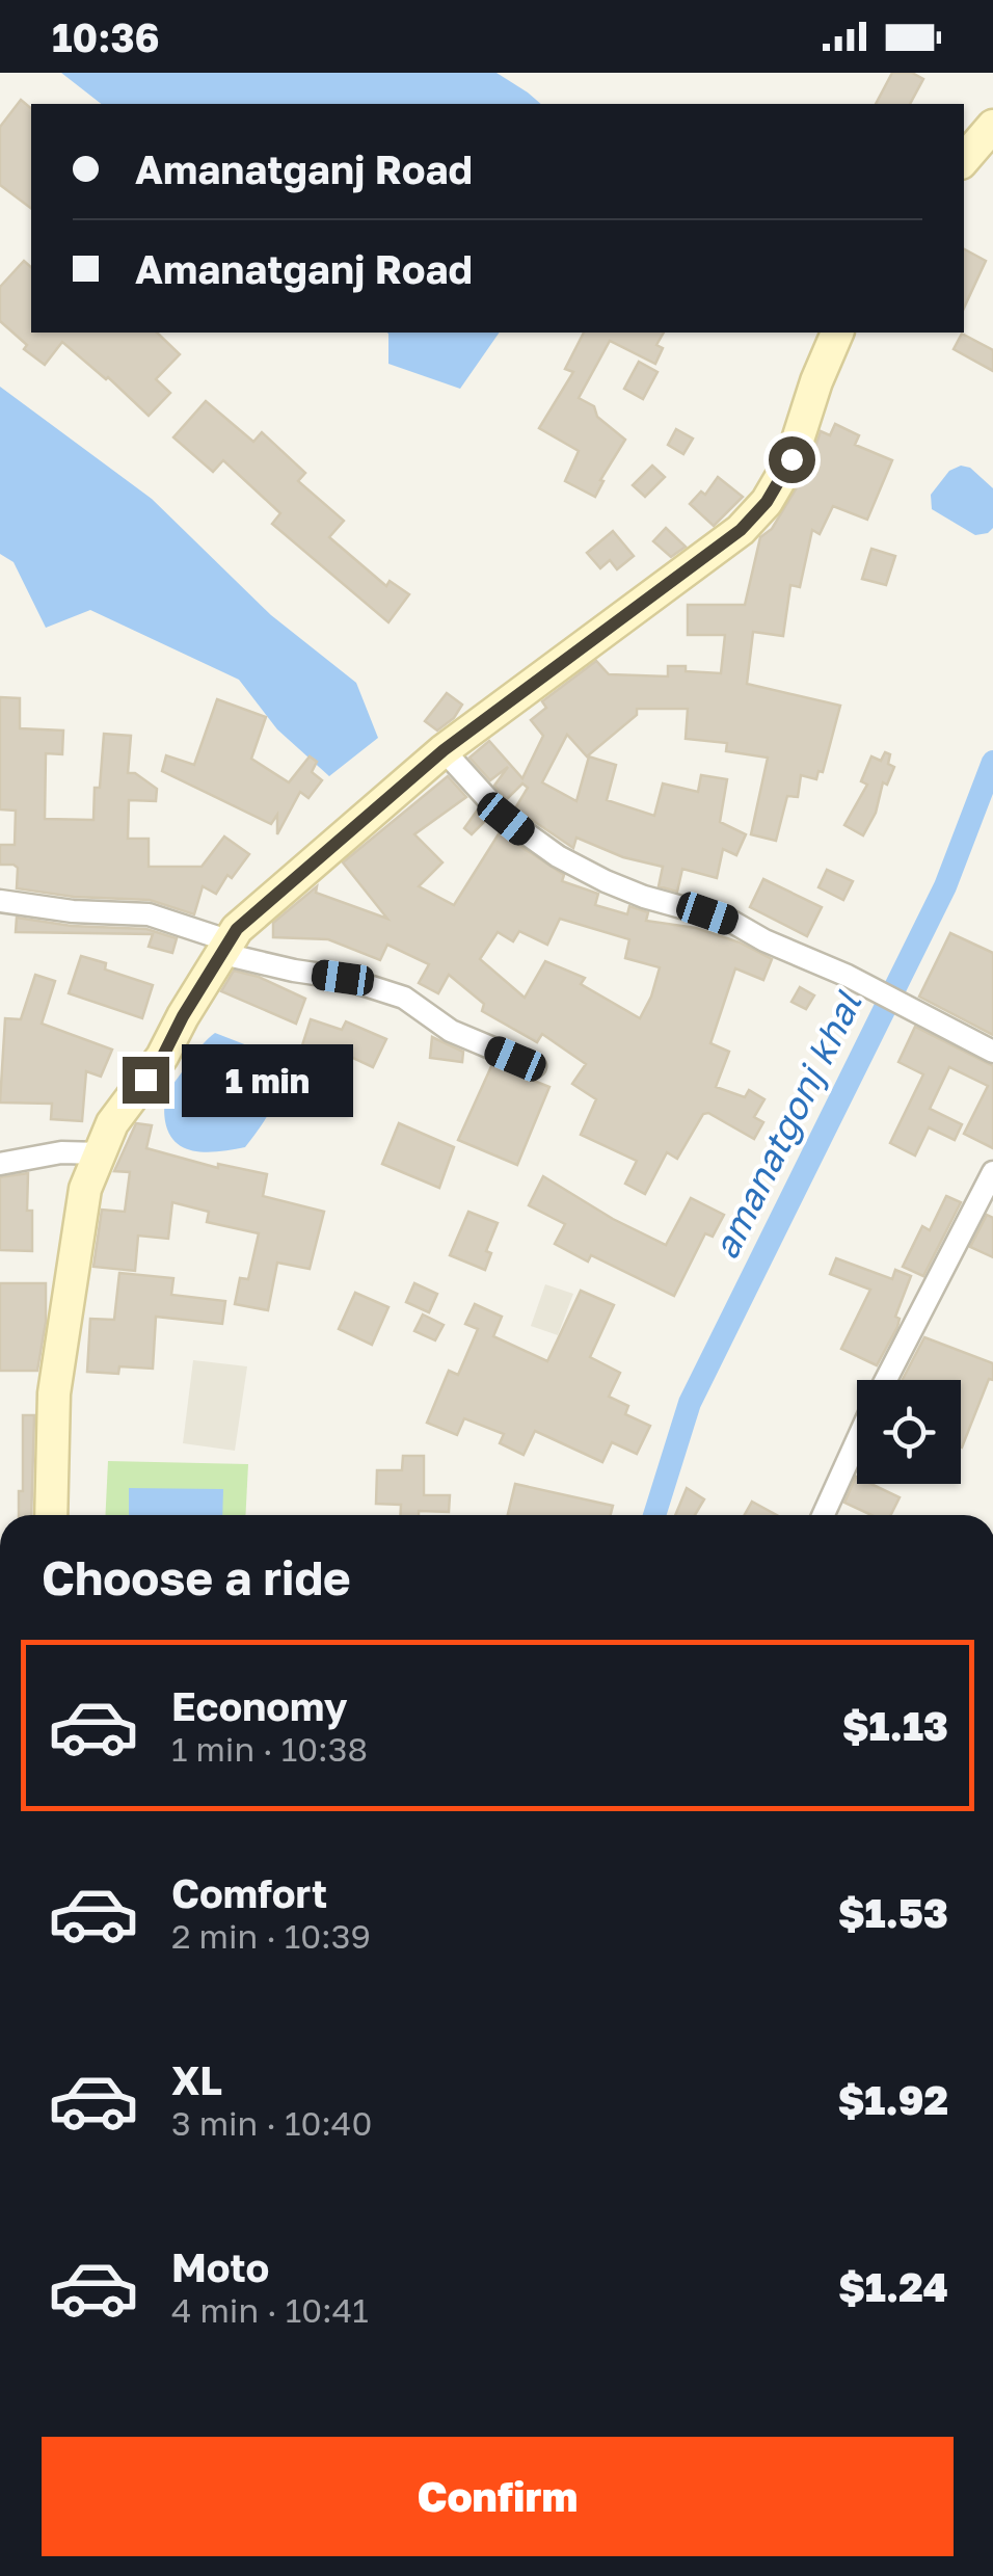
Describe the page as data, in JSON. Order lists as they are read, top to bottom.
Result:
{
  "water": ["amanatgonj khal"],
  "page": {
    "status": "10:36",
    "banner": ["Amanatganj Road", "Amanatganj Road"],
    "bubble": "1 min",
    "heading": "Choose a ride",
    "list": [
      {
        "name": "Economy",
        "note": "1 min · 10:38",
        "value": "$1.13"
      },
      {
        "name": "Comfort",
        "note": "2 min · 10:39",
        "value": "$1.53"
      },
      {
        "name": "XL",
        "note": "3 min · 10:40",
        "value": "$1.92"
      },
      {
        "name": "Moto",
        "note": "4 min · 10:41",
        "value": "$1.24"
      }
    ],
    "buttons": "Confirm"
  }
}
